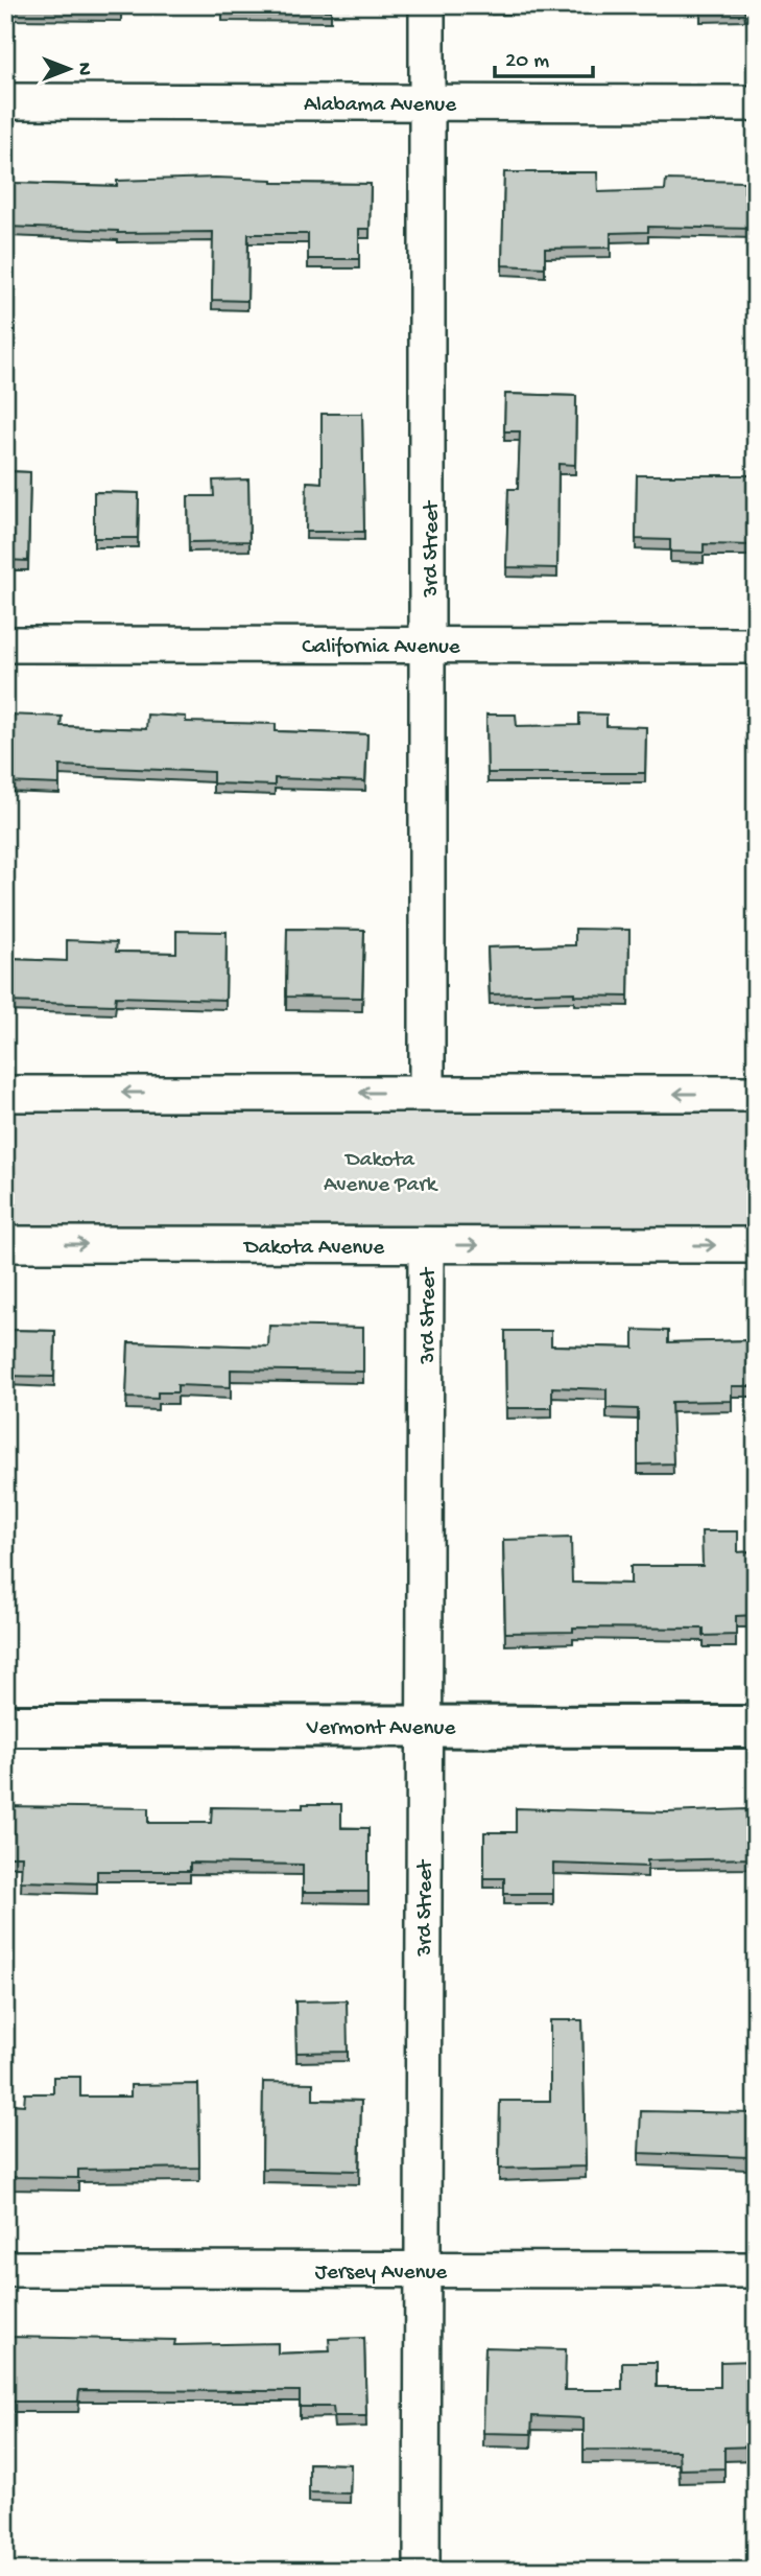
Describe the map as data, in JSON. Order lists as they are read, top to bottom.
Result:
{
  "streets": {
    "street": [
      "Alabama Avenue",
      "3rd Street",
      "California Avenue",
      "Dakota Avenue",
      "Vermont Avenue",
      "Jersey Avenue"
    ]
  },
  "crossings": [
    ["Alabama Avenue", "3rd Street"],
    ["3rd Street", "California Avenue"],
    ["3rd Street", "Dakota Avenue"],
    ["3rd Street", "Vermont Avenue"],
    ["3rd Street", "Jersey Avenue"]
  ],
  "parks": ["Dakota Avenue Park"],
  "scale_bar": "20 m",
  "north": "right"
}
